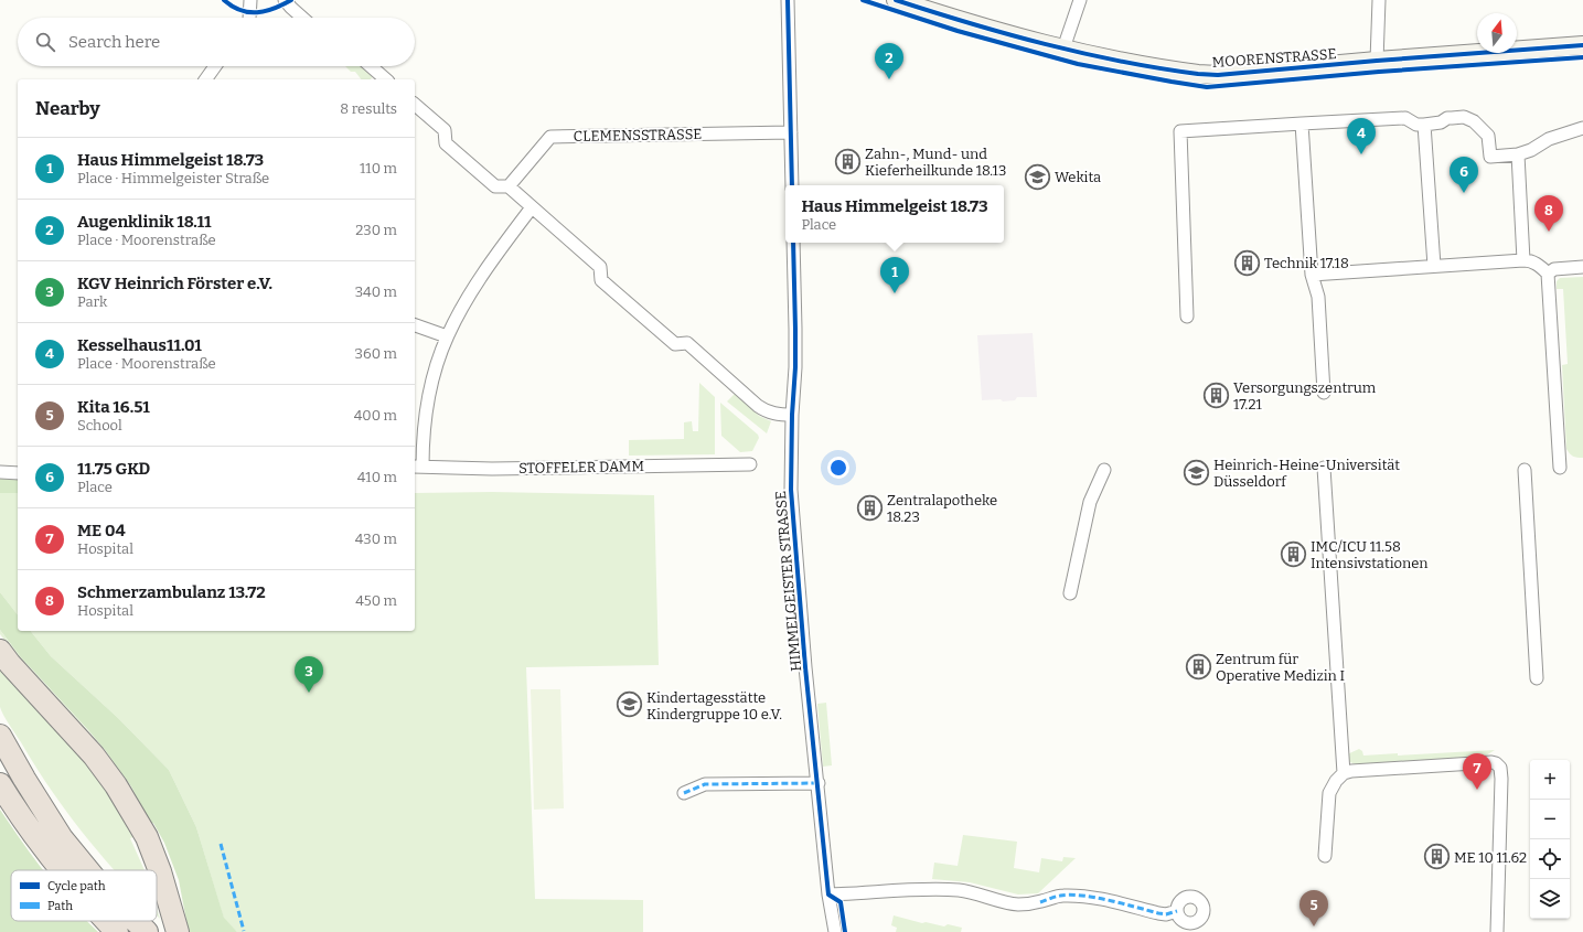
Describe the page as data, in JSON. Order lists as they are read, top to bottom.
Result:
{
  "streets": {
    "street": [
      "MOORENSTRASSE",
      "CLEMENSSTRASSE",
      "STOFFELER DAMM",
      "HIMMELGEISTER STRASSE"
    ]
  },
  "places": {
    "building": [
      "Zahn-, Mund- und Kieferheilkunde 18.13",
      "Technik 17.18",
      "Versorgungszentrum 17.21",
      "Zentralapotheke 18.23",
      "IMC/ICU 11.58 Intensivstationen",
      "Zentrum für Operative Medizin I",
      "ME 10 11.62"
    ],
    "school or university": ["Wekita", "Heinrich-Heine-Universität Düsseldorf", "Kindertagesstätte Kindergruppe 10 e.V."]
  },
  "legend": ["Cycle path", "Path"],
  "north": "top",
  "page": {
    "search": "Search here",
    "pins": [
      "2",
      "4",
      "6",
      "8",
      "1",
      "3",
      "7",
      "5"
    ],
    "heading": ["Nearby", "8 results"],
    "list": [
      {
        "mark": "1",
        "name": "Haus Himmelgeist 18.73",
        "note": "Place · Himmelgeister Straße",
        "value": "110 m"
      },
      {
        "mark": "2",
        "name": "Augenklinik 18.11",
        "note": "Place · Moorenstraße",
        "value": "230 m"
      },
      {
        "mark": "3",
        "name": "KGV Heinrich Förster e.V.",
        "note": "Park",
        "value": "340 m"
      },
      {
        "mark": "4",
        "name": "Kesselhaus11.01",
        "note": "Place · Moorenstraße",
        "value": "360 m"
      },
      {
        "mark": "5",
        "name": "Kita 16.51",
        "note": "School",
        "value": "400 m"
      },
      {
        "mark": "6",
        "name": "11.75 GKD",
        "note": "Place",
        "value": "410 m"
      },
      {
        "mark": "7",
        "name": "ME 04",
        "note": "Hospital",
        "value": "430 m"
      },
      {
        "mark": "8",
        "name": "Schmerzambulanz 13.72",
        "note": "Hospital",
        "value": "450 m"
      }
    ],
    "popup": ["Haus Himmelgeist 18.73", "Place"],
    "map_buttons": ["+", "−"]
  }
}
